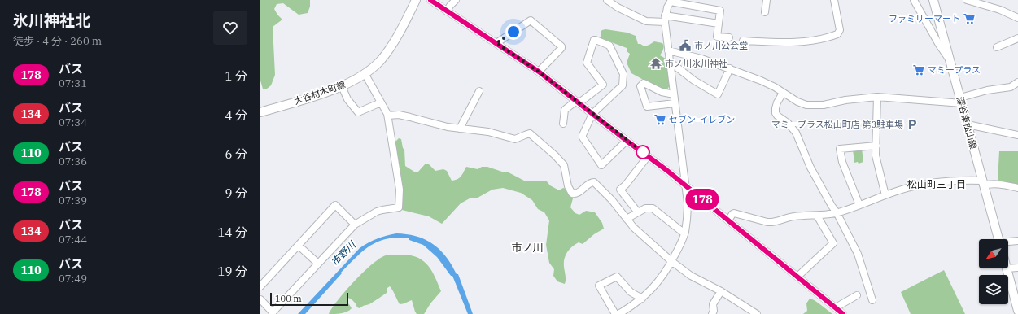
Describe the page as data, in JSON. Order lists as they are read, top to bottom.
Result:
{
  "streets": {
    "main road": ["大谷材木町線", "深谷東松山線"]
  },
  "districts": ["松山町三丁目", "市ノ川"],
  "water": ["市野川"],
  "places": {
    "supermarket": ["ファミリーマート", "マミープラス", "セブン-イレブン"],
    "public building": ["市ノ川公会堂"],
    "temple": ["市ノ川氷川神社"],
    "parking": ["マミープラス松山町店 第3駐車場"]
  },
  "lines": ["bus line 178"],
  "scale_bar": "100 m",
  "north": "bottom left",
  "page": {
    "heading": ["氷川神社北", "徒歩 · 4 分 · 260 m"],
    "on_map": "178",
    "list": [
      {
        "mark": "178",
        "name": "バス",
        "note": "07:31",
        "value": "1 分"
      },
      {
        "mark": "134",
        "name": "バス",
        "note": "07:34",
        "value": "4 分"
      },
      {
        "mark": "110",
        "name": "バス",
        "note": "07:36",
        "value": "6 分"
      },
      {
        "mark": "178",
        "name": "バス",
        "note": "07:39",
        "value": "9 分"
      },
      {
        "mark": "134",
        "name": "バス",
        "note": "07:44",
        "value": "14 分"
      },
      {
        "mark": "110",
        "name": "バス",
        "note": "07:49",
        "value": "19 分"
      }
    ],
    "scale": "100 m"
  }
}
